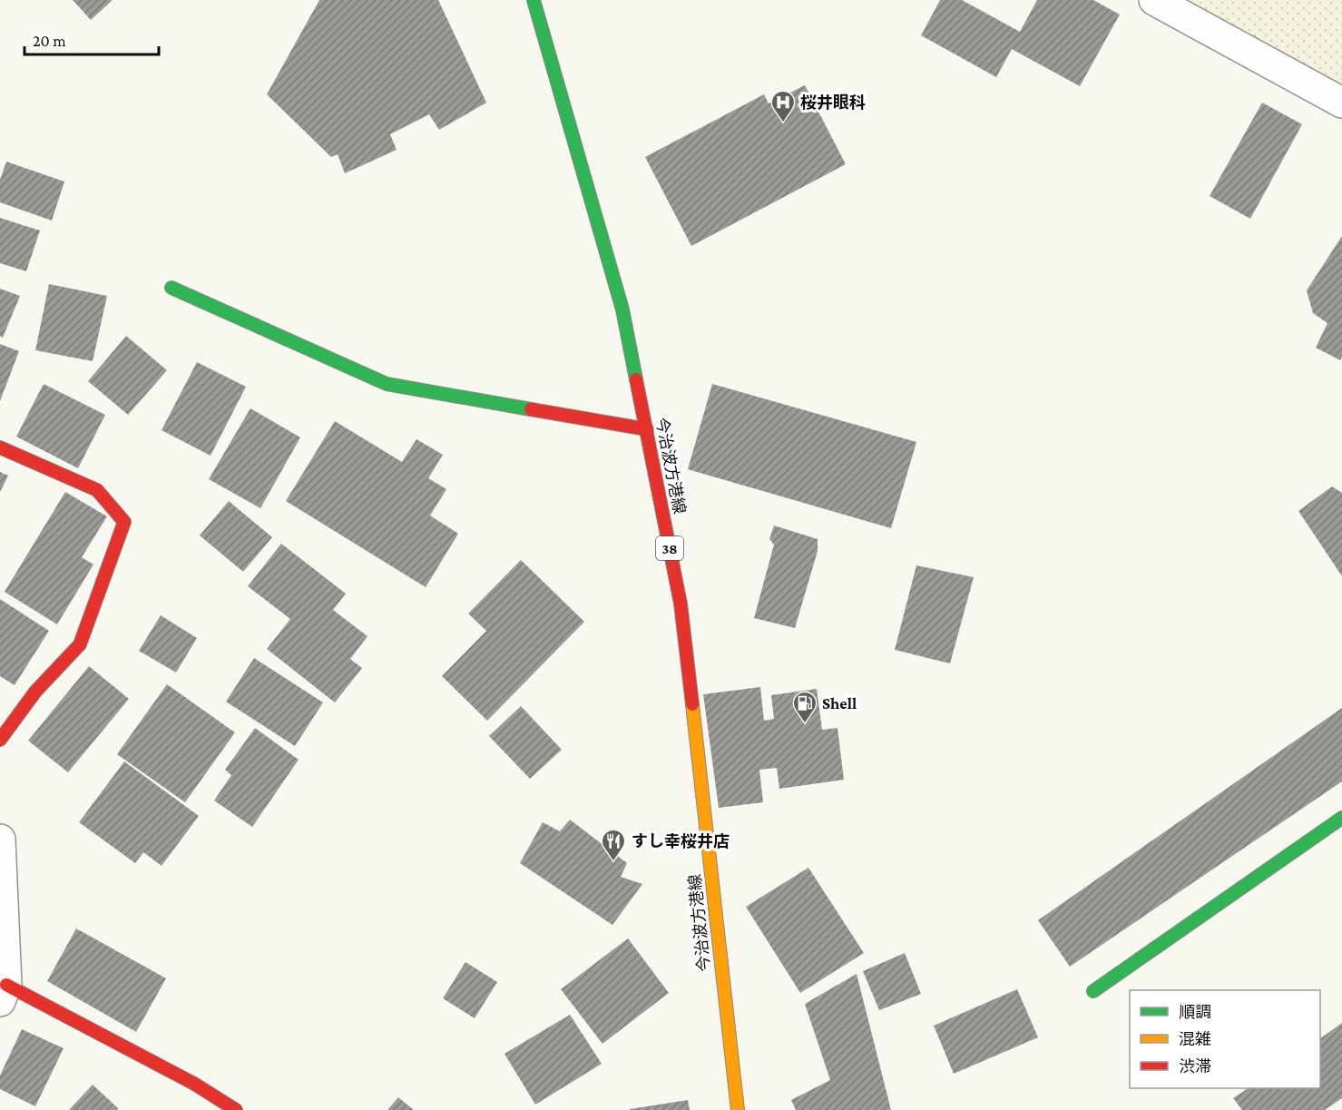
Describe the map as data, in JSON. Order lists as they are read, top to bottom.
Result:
{
  "streets": {
    "street": ["今治波方港線", "38"]
  },
  "places": {
    "hospital": ["桜井眼科"],
    "fuel station": ["Shell"],
    "restaurant": ["すし幸桜井店"]
  },
  "legend": ["順調", "混雑", "渋滞"],
  "scale_bar": "20 m"
}
